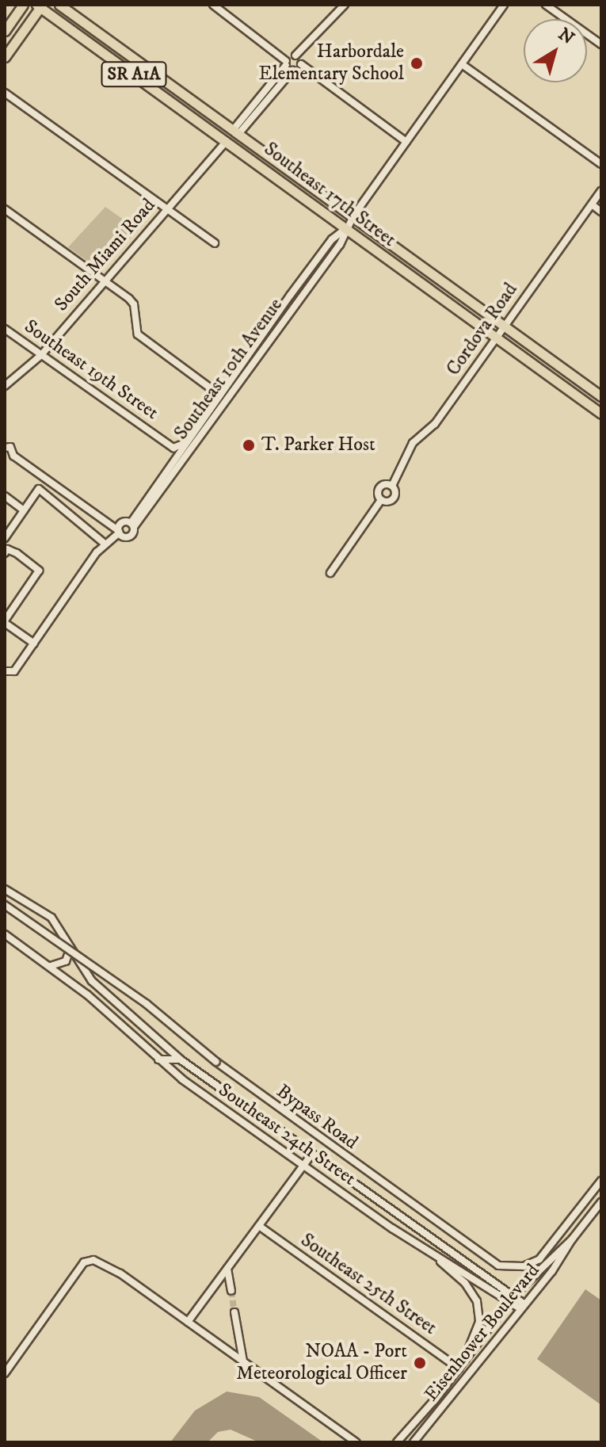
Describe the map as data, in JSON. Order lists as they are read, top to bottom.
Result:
{
  "streets": {
    "main road": ["SR A1A", "Southeast 17th Street"],
    "street": [
      "South Miami Road",
      "Cordova Road",
      "Southeast 10th Avenue",
      "Southeast 19th Street",
      "Bypass Road",
      "Southeast 24th Street",
      "Southeast 25th Street",
      "Eisenhower Boulevard"
    ]
  },
  "crossings": [
    ["Southeast 17th Street", "South Miami Road"],
    ["Southeast 17th Street", "Cordova Road"],
    ["Southeast 17th Street", "Southeast 10th Avenue"],
    ["South Miami Road", "Southeast 19th Street"],
    ["Southeast 10th Avenue", "Southeast 19th Street"],
    ["Southeast 24th Street", "Eisenhower Boulevard"],
    ["Southeast 25th Street", "Eisenhower Boulevard"]
  ],
  "places": ["Harbordale Elementary School", "T. Parker Host", "NOAA - Port Meteorological Officer"],
  "north": "top right"
}
